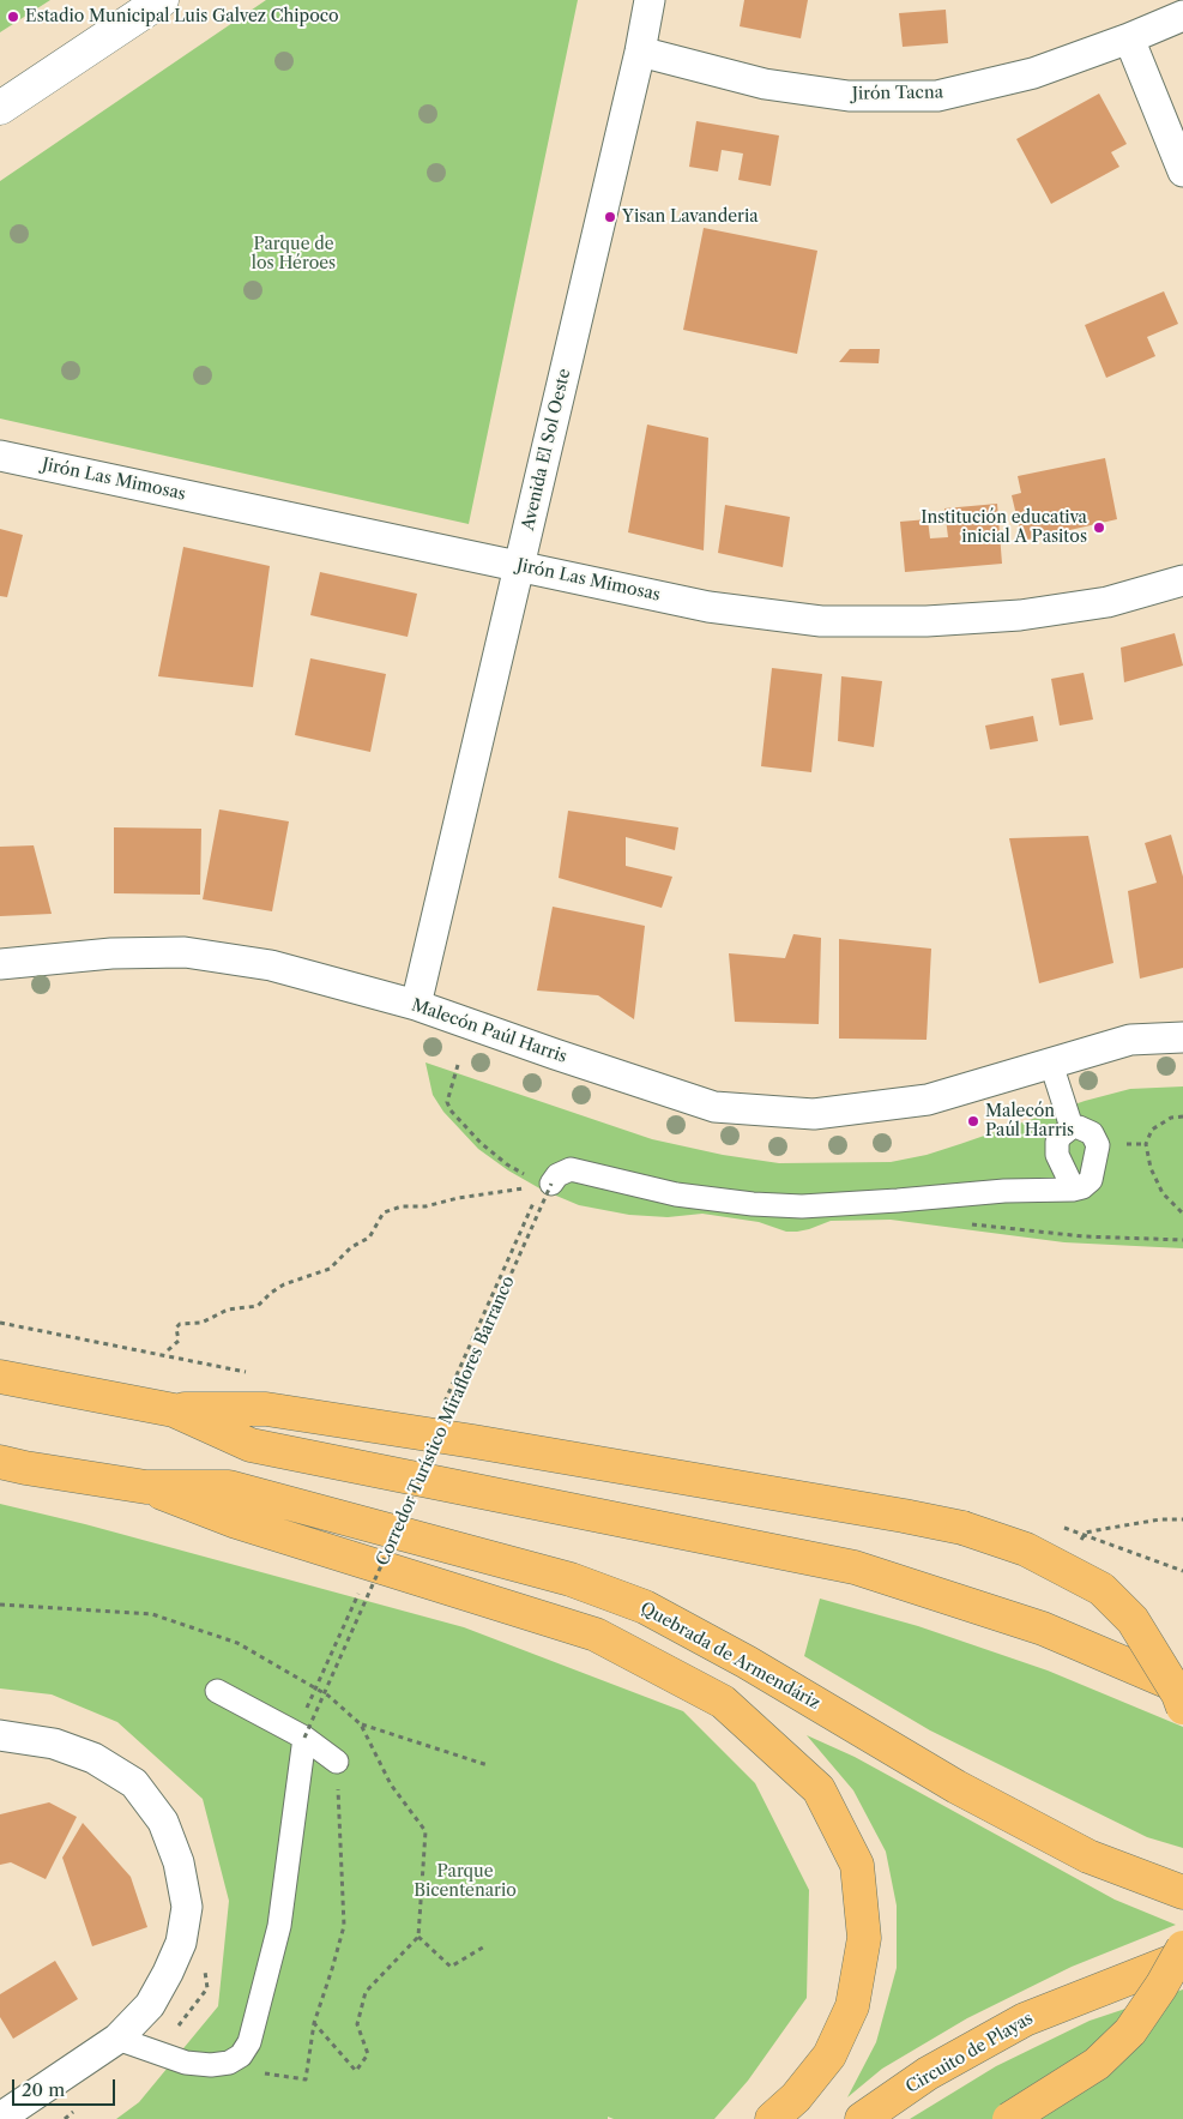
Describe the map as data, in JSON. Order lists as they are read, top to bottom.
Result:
{
  "streets": {
    "highway": ["Quebrada de Armendáriz", "Circuito de Playas"],
    "street": [
      "Jirón Tacna",
      "Avenida El Sol Oeste",
      "Jirón Las Mimosas",
      "Malecón Paúl Harris"
    ],
    "path": ["Corredor Turístico Miraflores Barranco"]
  },
  "crossings": [
    ["Jirón Tacna", "Avenida El Sol Oeste"],
    ["Avenida El Sol Oeste", "Jirón Las Mimosas"],
    ["Avenida El Sol Oeste", "Malecón Paúl Harris"]
  ],
  "parks": ["Parque de los Héroes", "Parque Bicentenario"],
  "places": [
    "Estadio Municipal Luis Galvez Chipoco",
    "Yisan Lavanderia",
    "Institución educativa inicial A Pasitos",
    "Malecón Paúl Harris"
  ],
  "scale_bar": "20 m"
}
